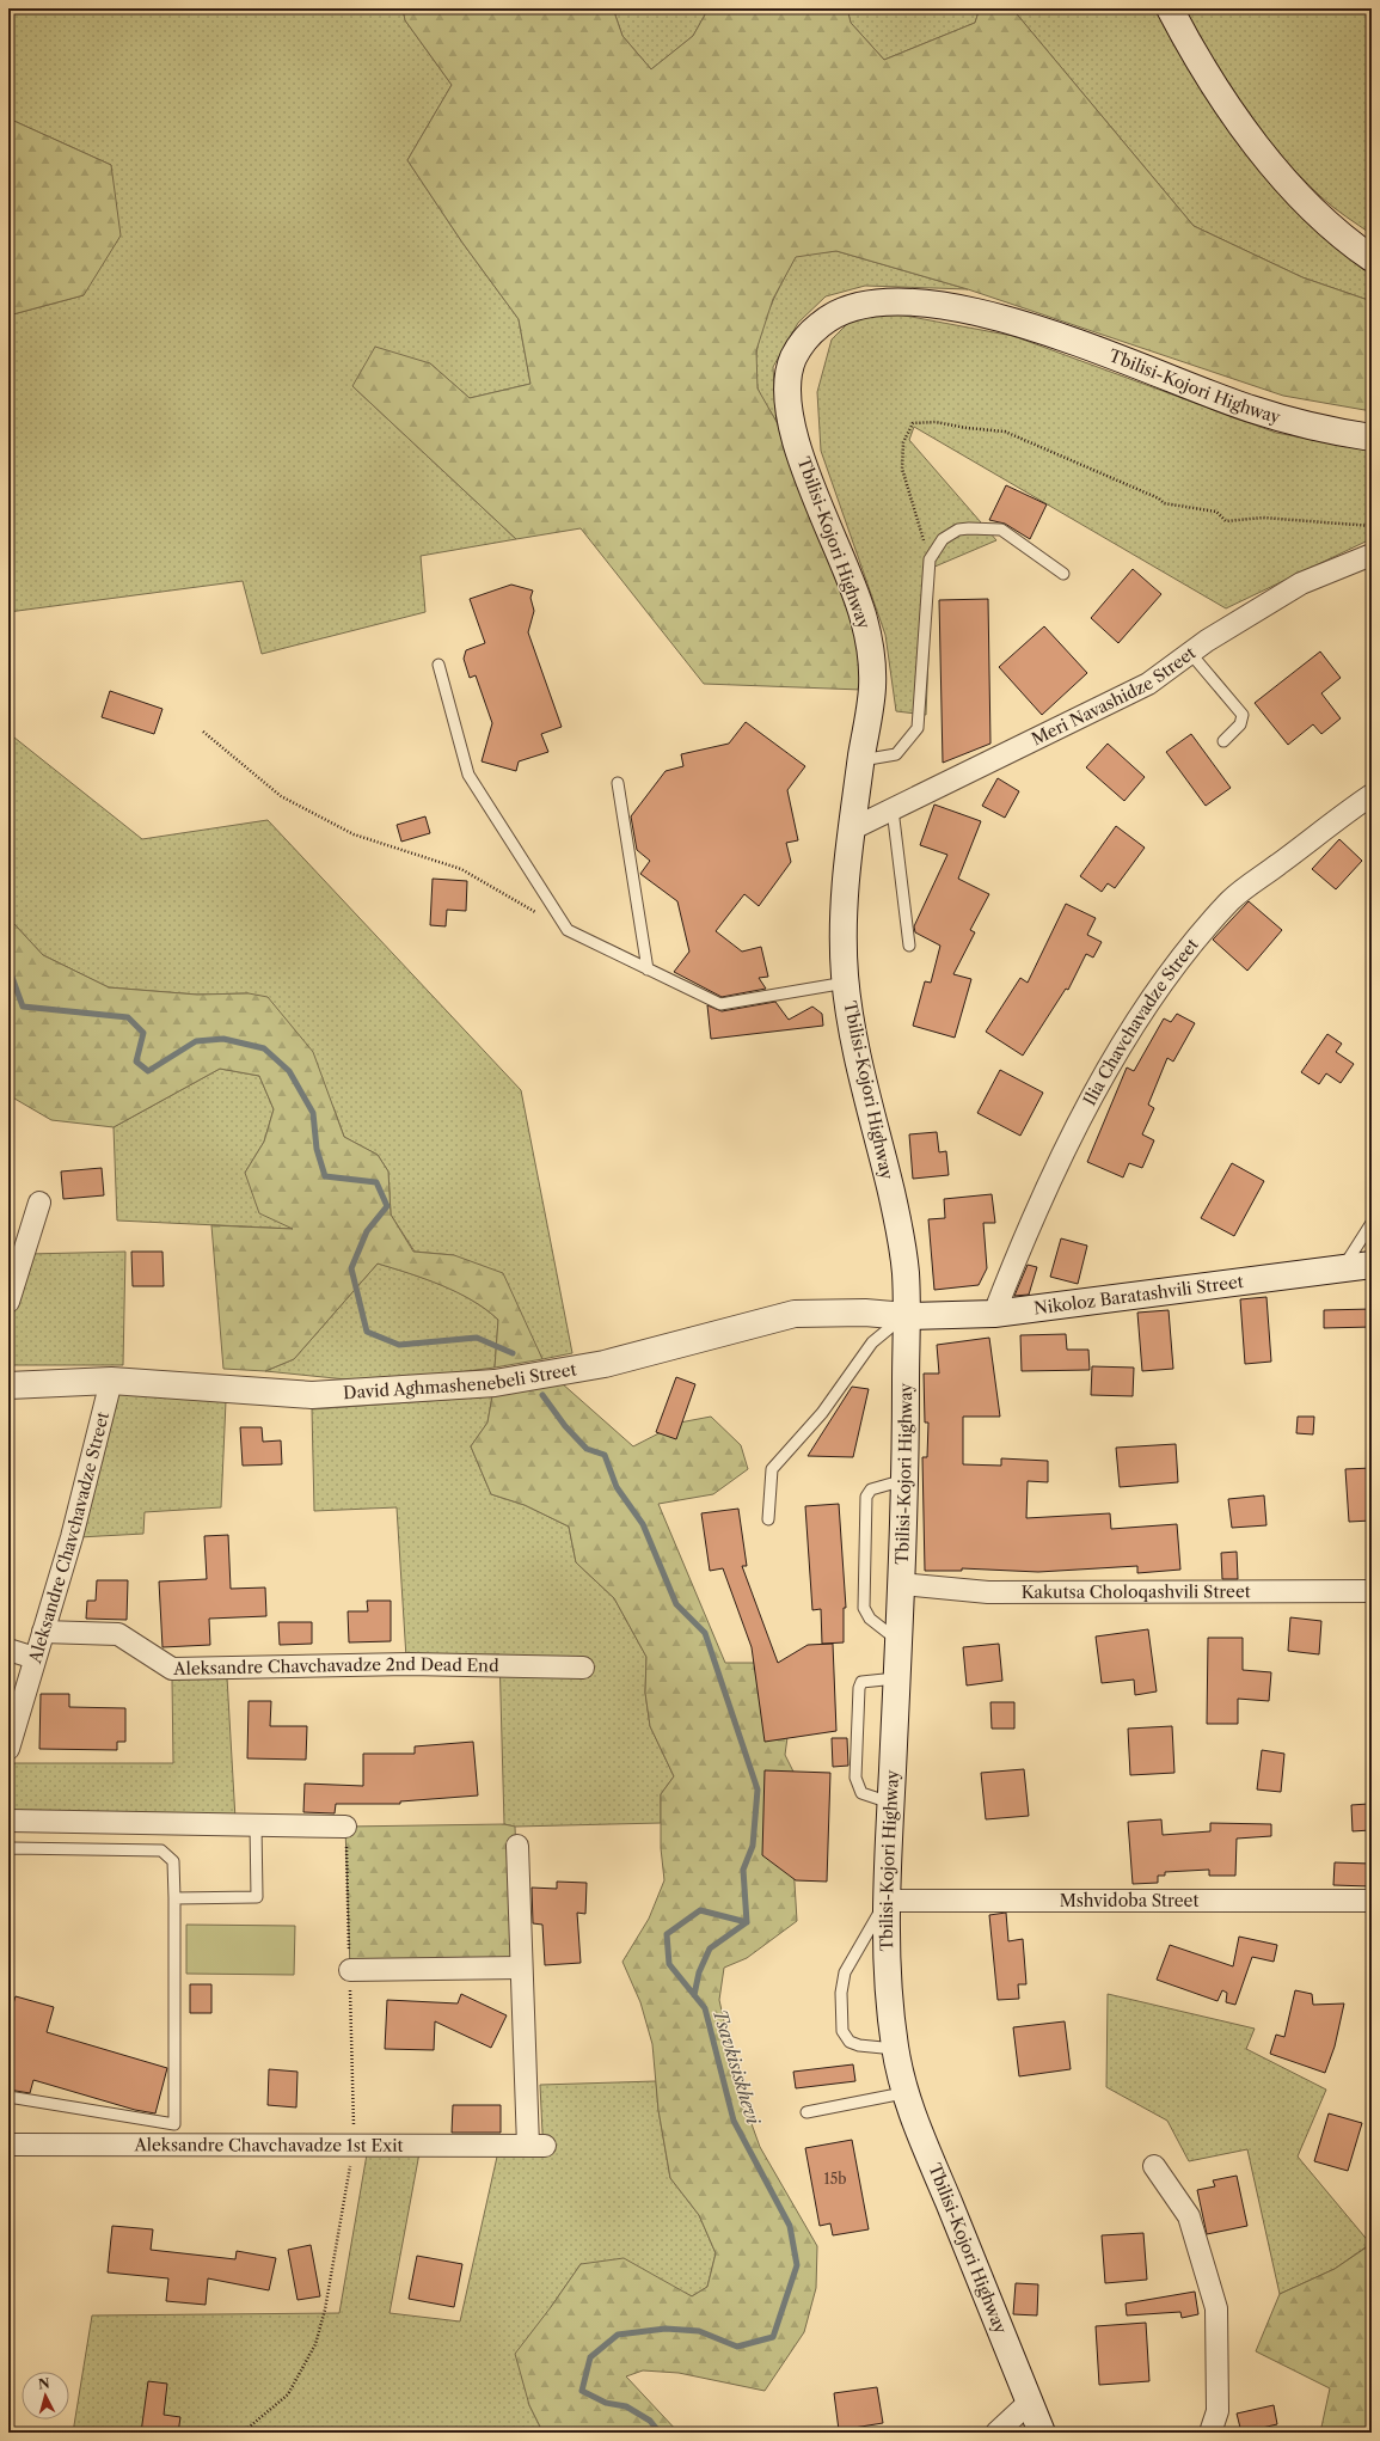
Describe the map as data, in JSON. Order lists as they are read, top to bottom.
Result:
{
  "streets": {
    "main road": ["Tbilisi-Kojori Highway", "Nikoloz Baratashvili Street", "David Aghmashenebeli Street"],
    "street": [
      "Meri Navashidze Street",
      "Ilia Chavchavadze Street",
      "Aleksandre Chavchavadze Street",
      "Kakutsa Choloqashvili Street",
      "Aleksandre Chavchavadze 2nd Dead End",
      "Mshvidoba Street",
      "Aleksandre Chavchavadze 1st Exit"
    ]
  },
  "crossings": [
    ["Tbilisi-Kojori Highway", "Meri Navashidze Street"],
    ["Tbilisi-Kojori Highway", "Nikoloz Baratashvili Street"],
    ["Tbilisi-Kojori Highway", "David Aghmashenebeli Street"],
    ["Tbilisi-Kojori Highway", "Kakutsa Choloqashvili Street"],
    ["Tbilisi-Kojori Highway", "Mshvidoba Street"],
    ["Ilia Chavchavadze Street", "Nikoloz Baratashvili Street"],
    ["Nikoloz Baratashvili Street", "David Aghmashenebeli Street"],
    ["David Aghmashenebeli Street", "Aleksandre Chavchavadze Street"],
    ["Aleksandre Chavchavadze Street", "Aleksandre Chavchavadze 2nd Dead End"]
  ],
  "water": ["Tsavkisiskhevi"],
  "house_numbers": ["15b"],
  "north": "top"
}
